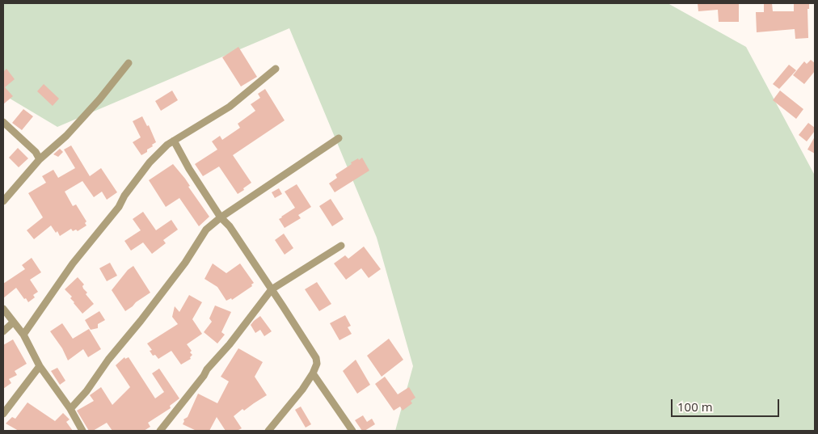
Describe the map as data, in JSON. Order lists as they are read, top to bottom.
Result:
{
  "scale_bar": "100 m"
}
